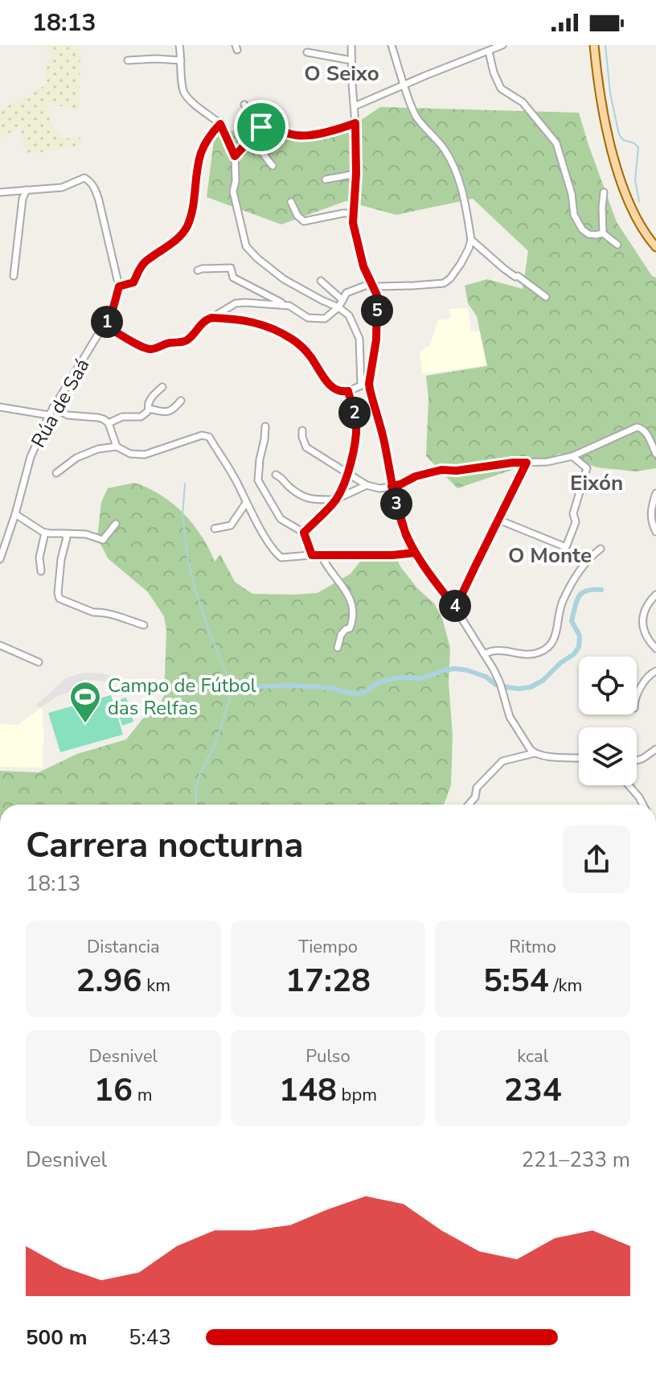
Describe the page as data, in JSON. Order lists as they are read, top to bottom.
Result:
{
  "streets": {
    "street": ["Rúa de Saá"]
  },
  "districts": ["O Seixo", "Eixón", "O Monte"],
  "places": {
    "sports": ["Campo de Fútbol das Relfas"]
  },
  "page": {
    "status": "18:13",
    "pins": [
      "5",
      "1",
      "2",
      "3",
      "4"
    ],
    "heading": ["Carrera nocturna", "18:13"],
    "stats": [
      ["Distancia", "2.96 km"],
      ["Tiempo", "17:28"],
      ["Ritmo", "5:54 /km"],
      ["Desnivel", "16 m"],
      ["Pulso", "148 bpm"],
      ["kcal", "234"]
    ],
    "chart": ["Desnivel", "221–233 m"],
    "list": [
      {
        "name": "500 m",
        "note": "5:43"
      }
    ]
  }
}
